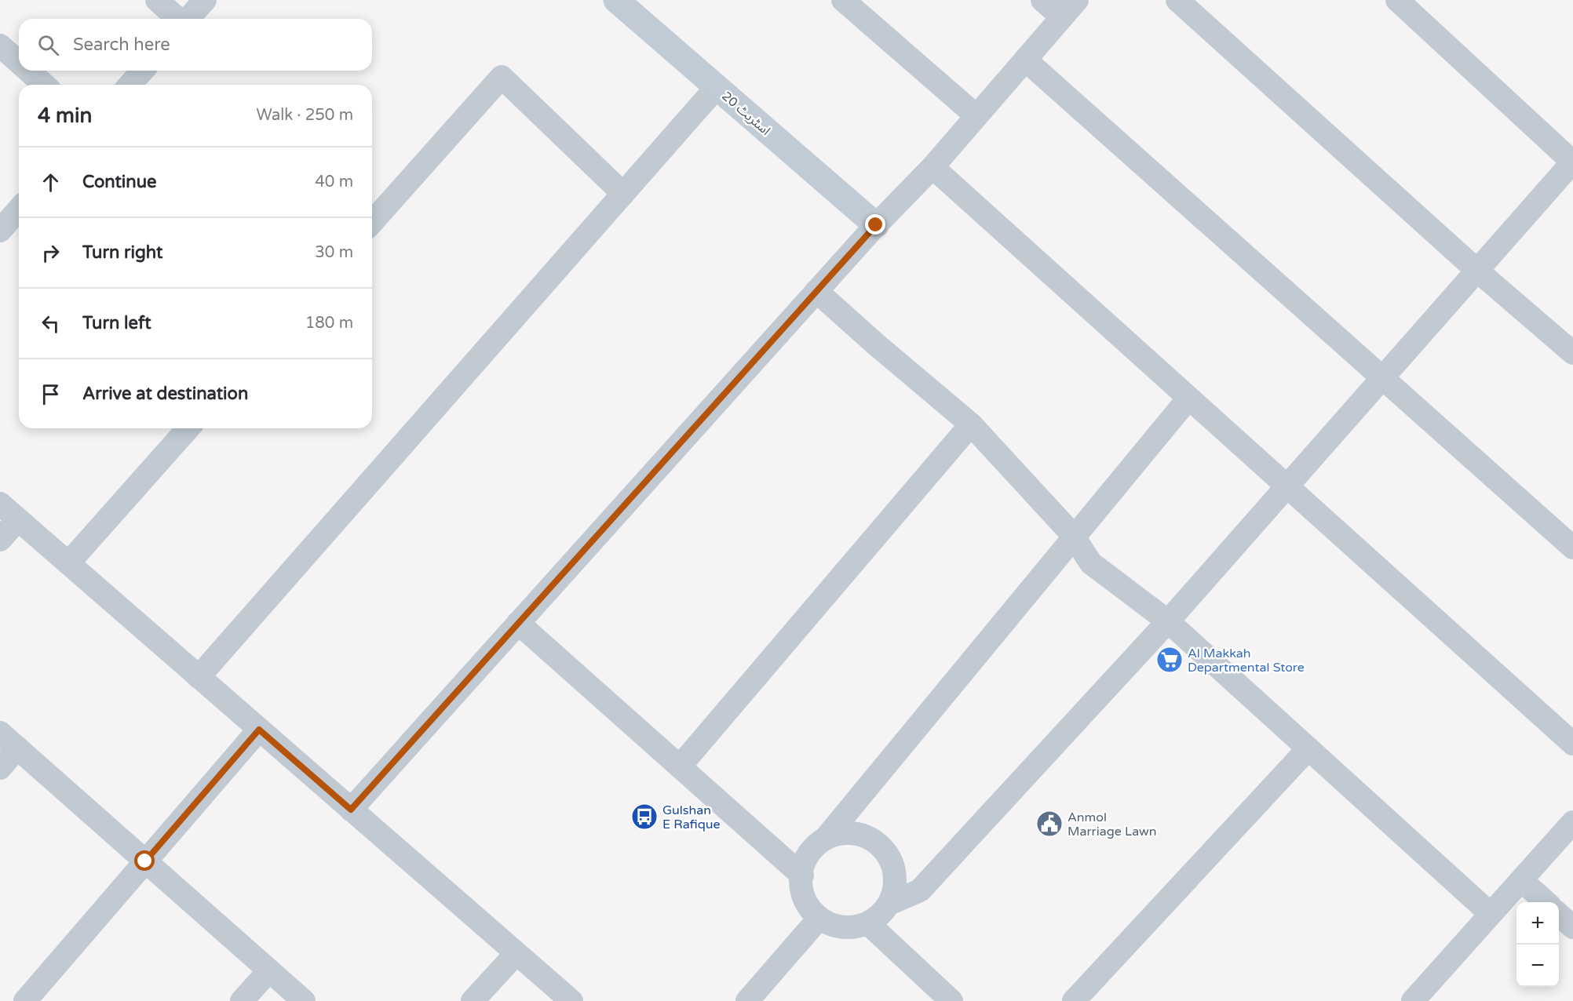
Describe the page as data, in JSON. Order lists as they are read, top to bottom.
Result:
{
  "streets": {
    "street": ["اسٹریٹ 20"]
  },
  "places": {
    "supermarket": ["Al Makkah Departmental Store"],
    "bus stop": ["Gulshan E Rafique"],
    "public building": ["Anmol Marriage Lawn"]
  },
  "page": {
    "search": "Search here",
    "heading": ["4 min", "Walk · 250 m"],
    "list": [
      ["Continue", "40 m"],
      ["Turn right", "30 m"],
      ["Turn left", "180 m"],
      "Arrive at destination"
    ],
    "map_buttons": ["+", "−"]
  }
}
